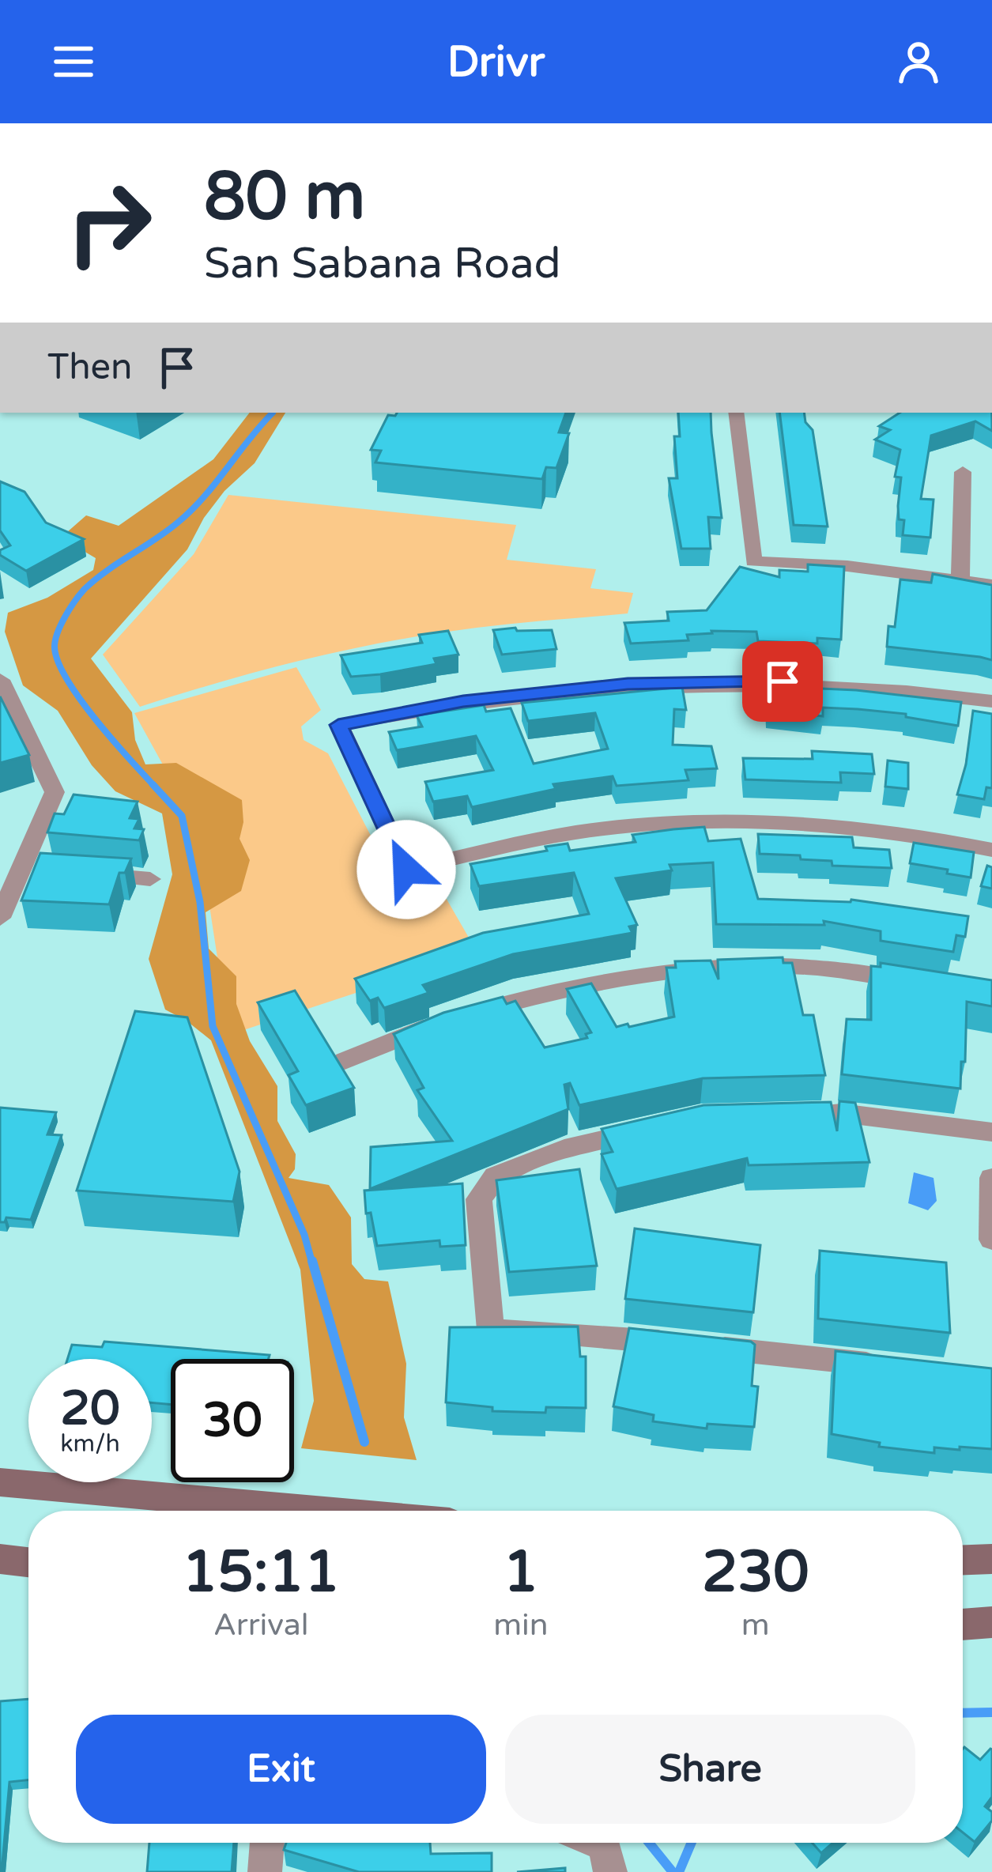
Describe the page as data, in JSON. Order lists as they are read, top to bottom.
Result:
{
  "page": {
    "header": "Drivr",
    "turn": ["80 m", "San Sabana Road"],
    "then": "Then",
    "speed": "20 km/h",
    "limit": "30",
    "eta": [
      "15:11",
      "Arrival",
      "1",
      "min",
      "230",
      "m"
    ],
    "buttons": ["Exit", "Share"]
  }
}
